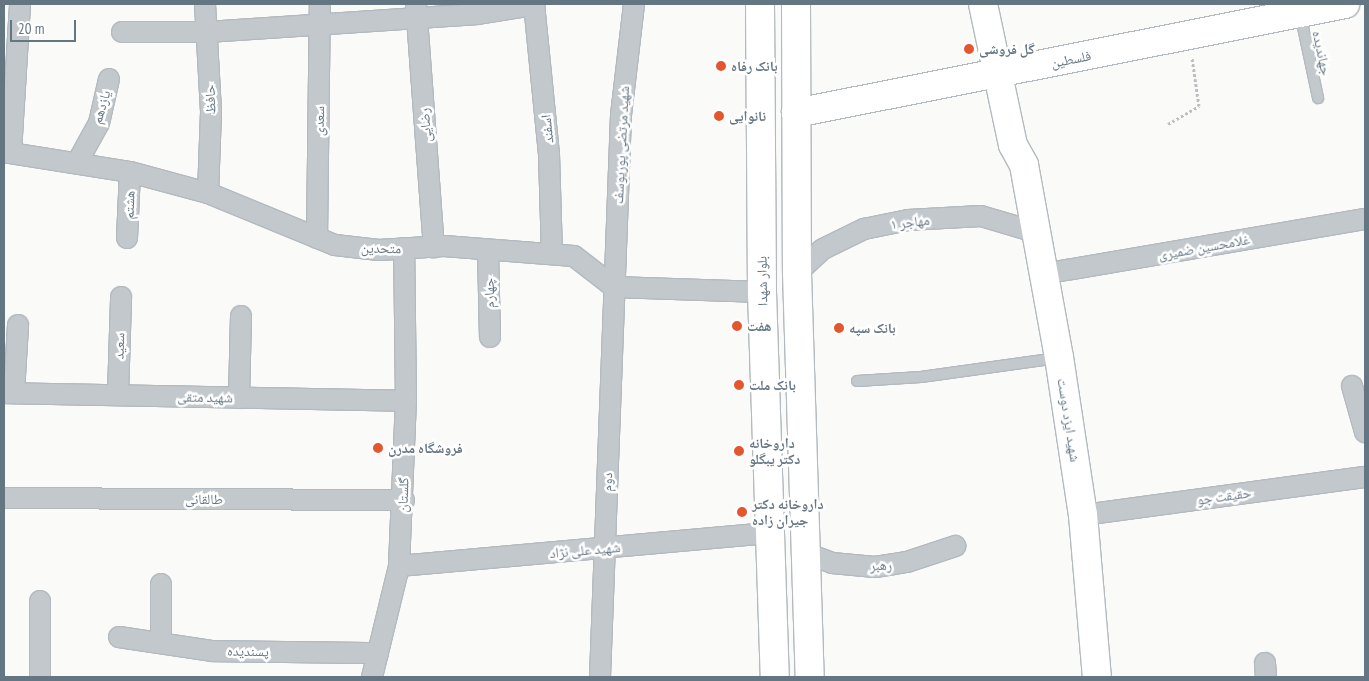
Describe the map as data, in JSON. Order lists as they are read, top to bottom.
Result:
{
  "streets": {
    "main road": ["فلسطین", "بلوار شهدا", "شهید ایزد دوست"],
    "street": [
      "حافظ",
      "یازدهم",
      "سعدی",
      "رضایی",
      "اسفند",
      "شهید مرتضی پوریوسف",
      "هشتم",
      "مهاجر ۱",
      "غلامحسین ضمیری",
      "متحدین",
      "چهارم",
      "سعید",
      "شهید متقی",
      "دوم",
      "گلستان",
      "حقیقت جو",
      "طالقانی",
      "شهید علی نژاد",
      "رهبر",
      "پسندیده"
    ],
    "lane": ["جهاندیده"]
  },
  "crossings": [
    ["جهاندیده", "فلسطین"],
    ["فلسطین", "شهید ایزد دوست"],
    ["حافظ", "متحدین"],
    ["یازدهم", "متحدین"],
    ["سعدی", "متحدین"],
    ["رضایی", "متحدین"],
    ["اسفند", "متحدین"],
    ["شهید مرتضی پوریوسف", "متحدین"],
    ["شهید مرتضی پوریوسف", "دوم"],
    ["هشتم", "متحدین"],
    ["مهاجر ۱", "شهید ایزد دوست"],
    ["غلامحسین ضمیری", "شهید ایزد دوست"],
    ["متحدین", "چهارم"],
    ["متحدین", "دوم"],
    ["متحدین", "گلستان"],
    ["بلوار شهدا", "شهید علی نژاد"],
    ["سعید", "شهید متقی"],
    ["شهید متقی", "گلستان"],
    ["شهید ایزد دوست", "حقیقت جو"],
    ["دوم", "شهید علی نژاد"],
    ["گلستان", "طالقانی"],
    ["گلستان", "شهید علی نژاد"],
    ["گلستان", "پسندیده"]
  ],
  "places": [
    "گل فروشی",
    "بانک رفاه",
    "نانوایی",
    "هفت",
    "بانک سپه",
    "بانک ملت",
    "فروشگاه مدرن",
    "داروخانه دکتر یبگلو",
    "داروخانه دکتر جیران زاده"
  ],
  "scale_bar": "20 m"
}
